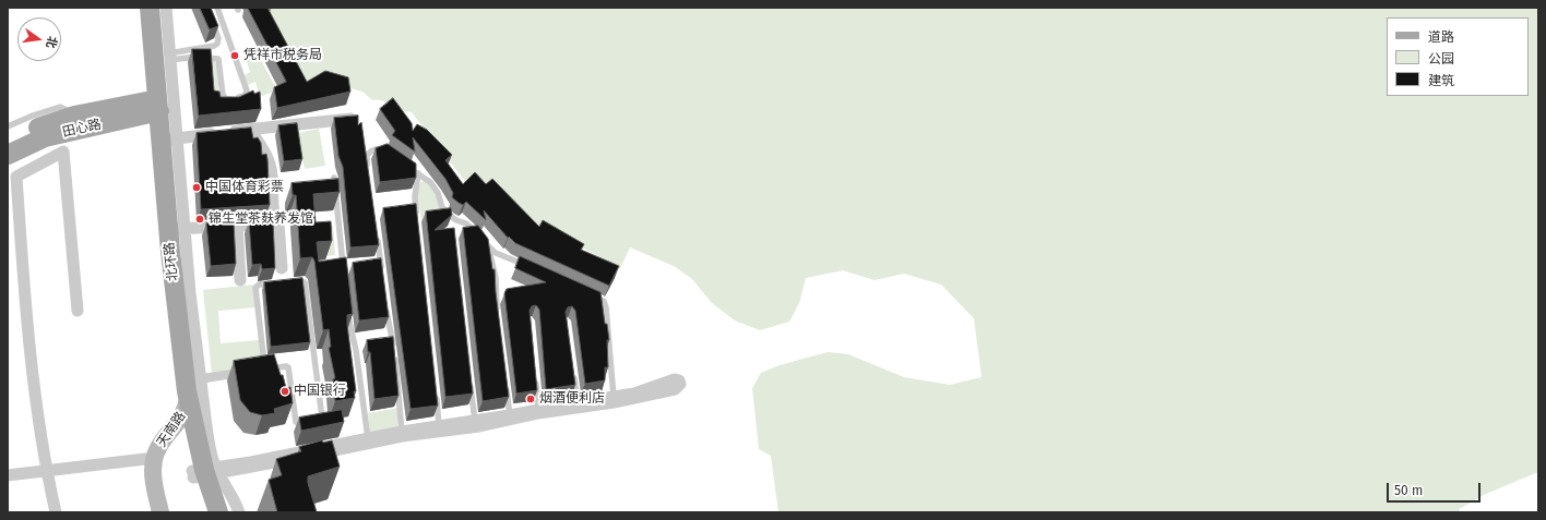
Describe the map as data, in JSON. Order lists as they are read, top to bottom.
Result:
{
  "streets": {
    "main road": ["田心路", "北环路", "天南路"]
  },
  "crossings": [
    ["田心路", "北环路"],
    ["北环路", "天南路"]
  ],
  "places": [
    "凭祥市税务局",
    "中国体育彩票",
    "锦生堂茶麸养发馆",
    "中国银行",
    "烟酒便利店"
  ],
  "legend": ["道路", "公园", "建筑"],
  "scale_bar": "50 m",
  "north": "right"
}
